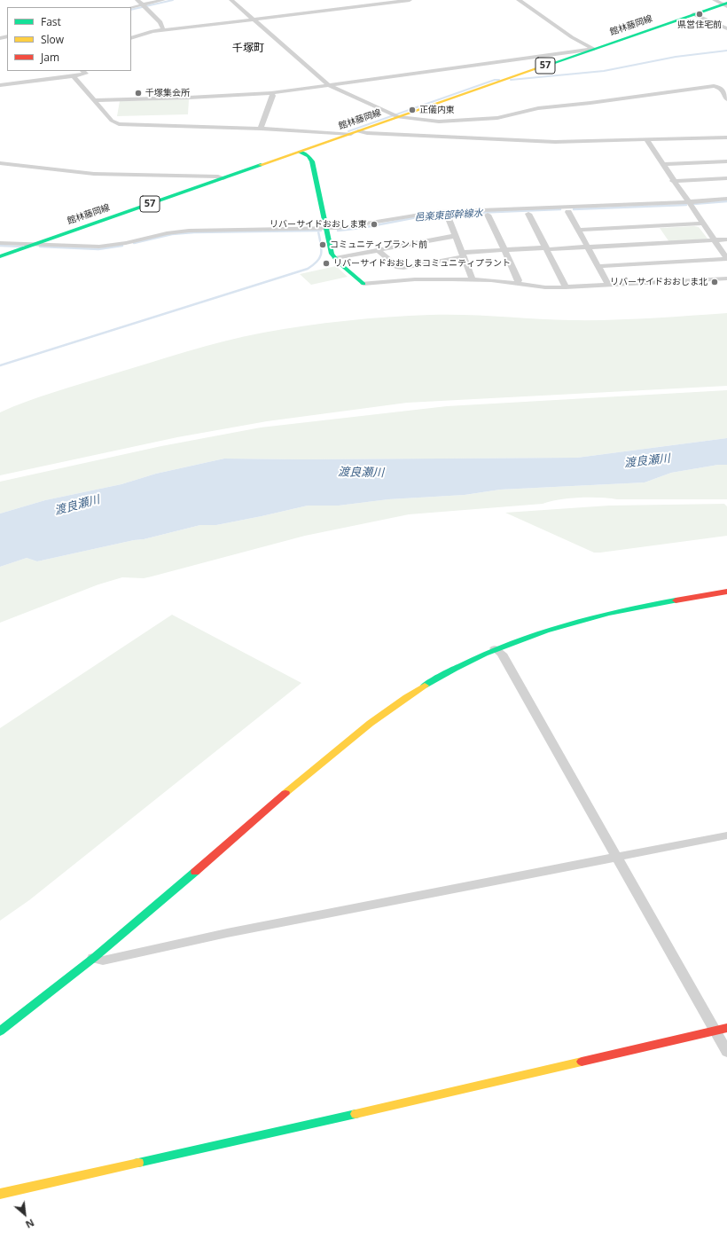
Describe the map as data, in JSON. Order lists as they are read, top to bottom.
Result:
{
  "streets": {
    "street": ["館林藤岡線", "57"]
  },
  "districts": ["千塚町"],
  "water": ["邑楽東部幹線水", "渡良瀬川"],
  "places": [
    "県営住宅前",
    "千塚集会所",
    "正儀内東",
    "リバーサイドおおしま東",
    "コミュニティプラント前",
    "リバーサイドおおしまコミュニティプラント",
    "リバーサイドおおしま北"
  ],
  "legend": ["Fast", "Slow", "Jam"],
  "north": "bottom right"
}
